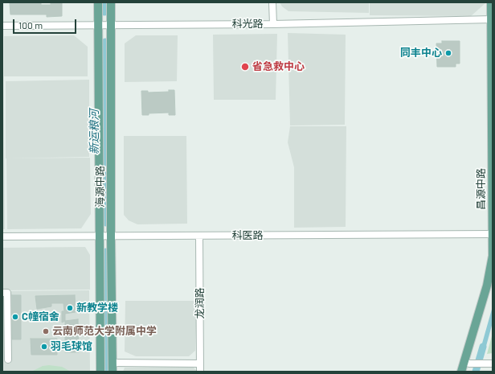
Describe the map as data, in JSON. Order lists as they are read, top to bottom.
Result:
{
  "streets": {
    "main road": ["海源中路", "昌源中路"],
    "street": ["科光路", "科医路", "龙润路"]
  },
  "crossings": [
    ["科光路", "海源中路"],
    ["科光路", "昌源中路"],
    ["海源中路", "科医路"],
    ["昌源中路", "科医路"],
    ["科医路", "龙润路"]
  ],
  "water": ["新运粮河"],
  "places": [
    "同丰中心",
    "省急救中心",
    "新教学楼",
    "C幢宿舍",
    "云南师范大学附属中学",
    "羽毛球馆"
  ],
  "scale_bar": "100 m"
}
